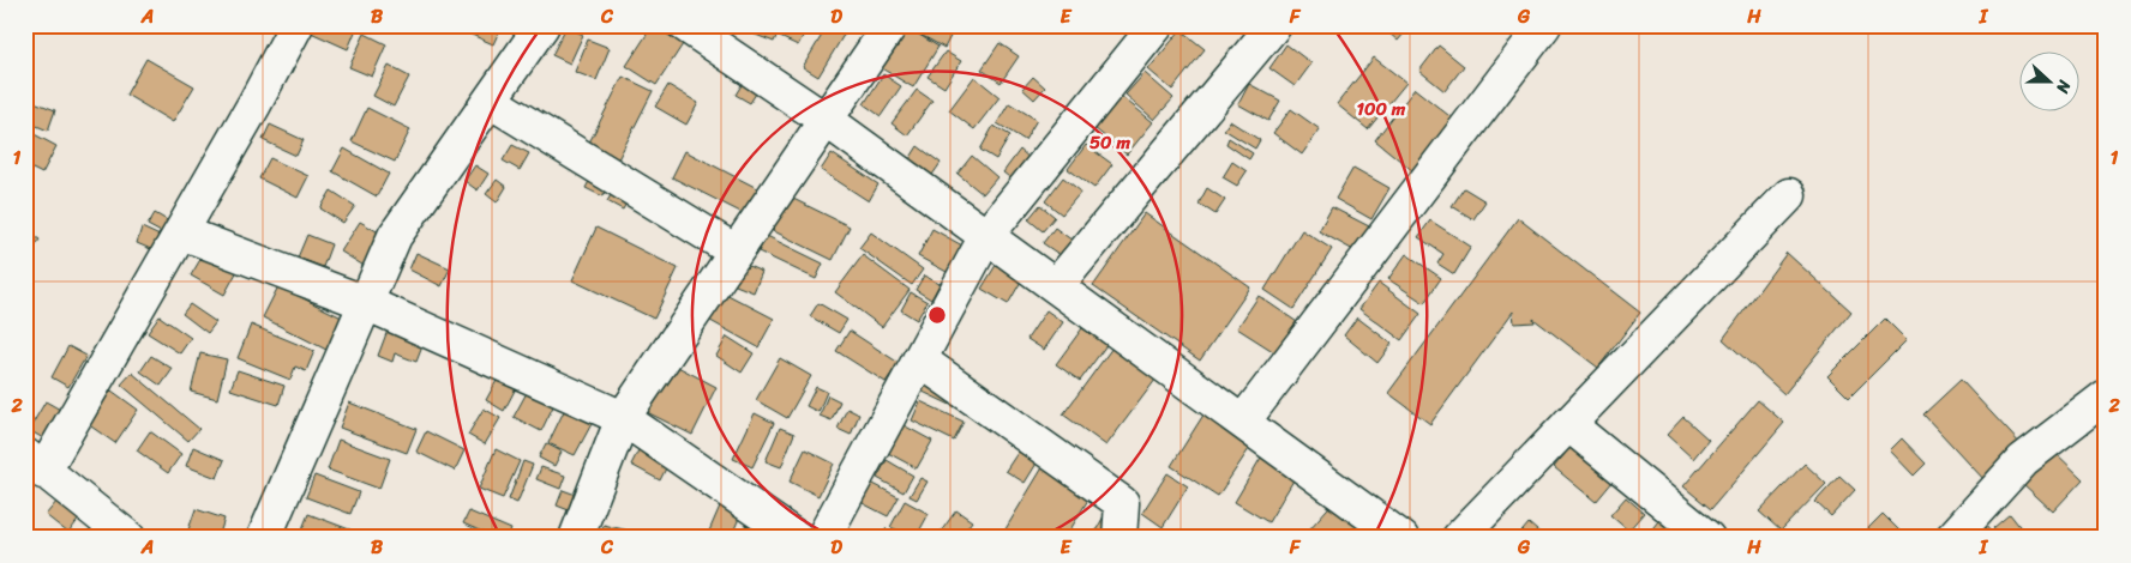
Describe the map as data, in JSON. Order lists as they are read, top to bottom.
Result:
{
  "north": "right",
  "grid": {
    "columns": [
      "A",
      "B",
      "C",
      "D",
      "E",
      "F",
      "G",
      "H",
      "I"
    ],
    "rows": ["1", "2"]
  },
  "rings": ["100 m", "50 m"]
}
